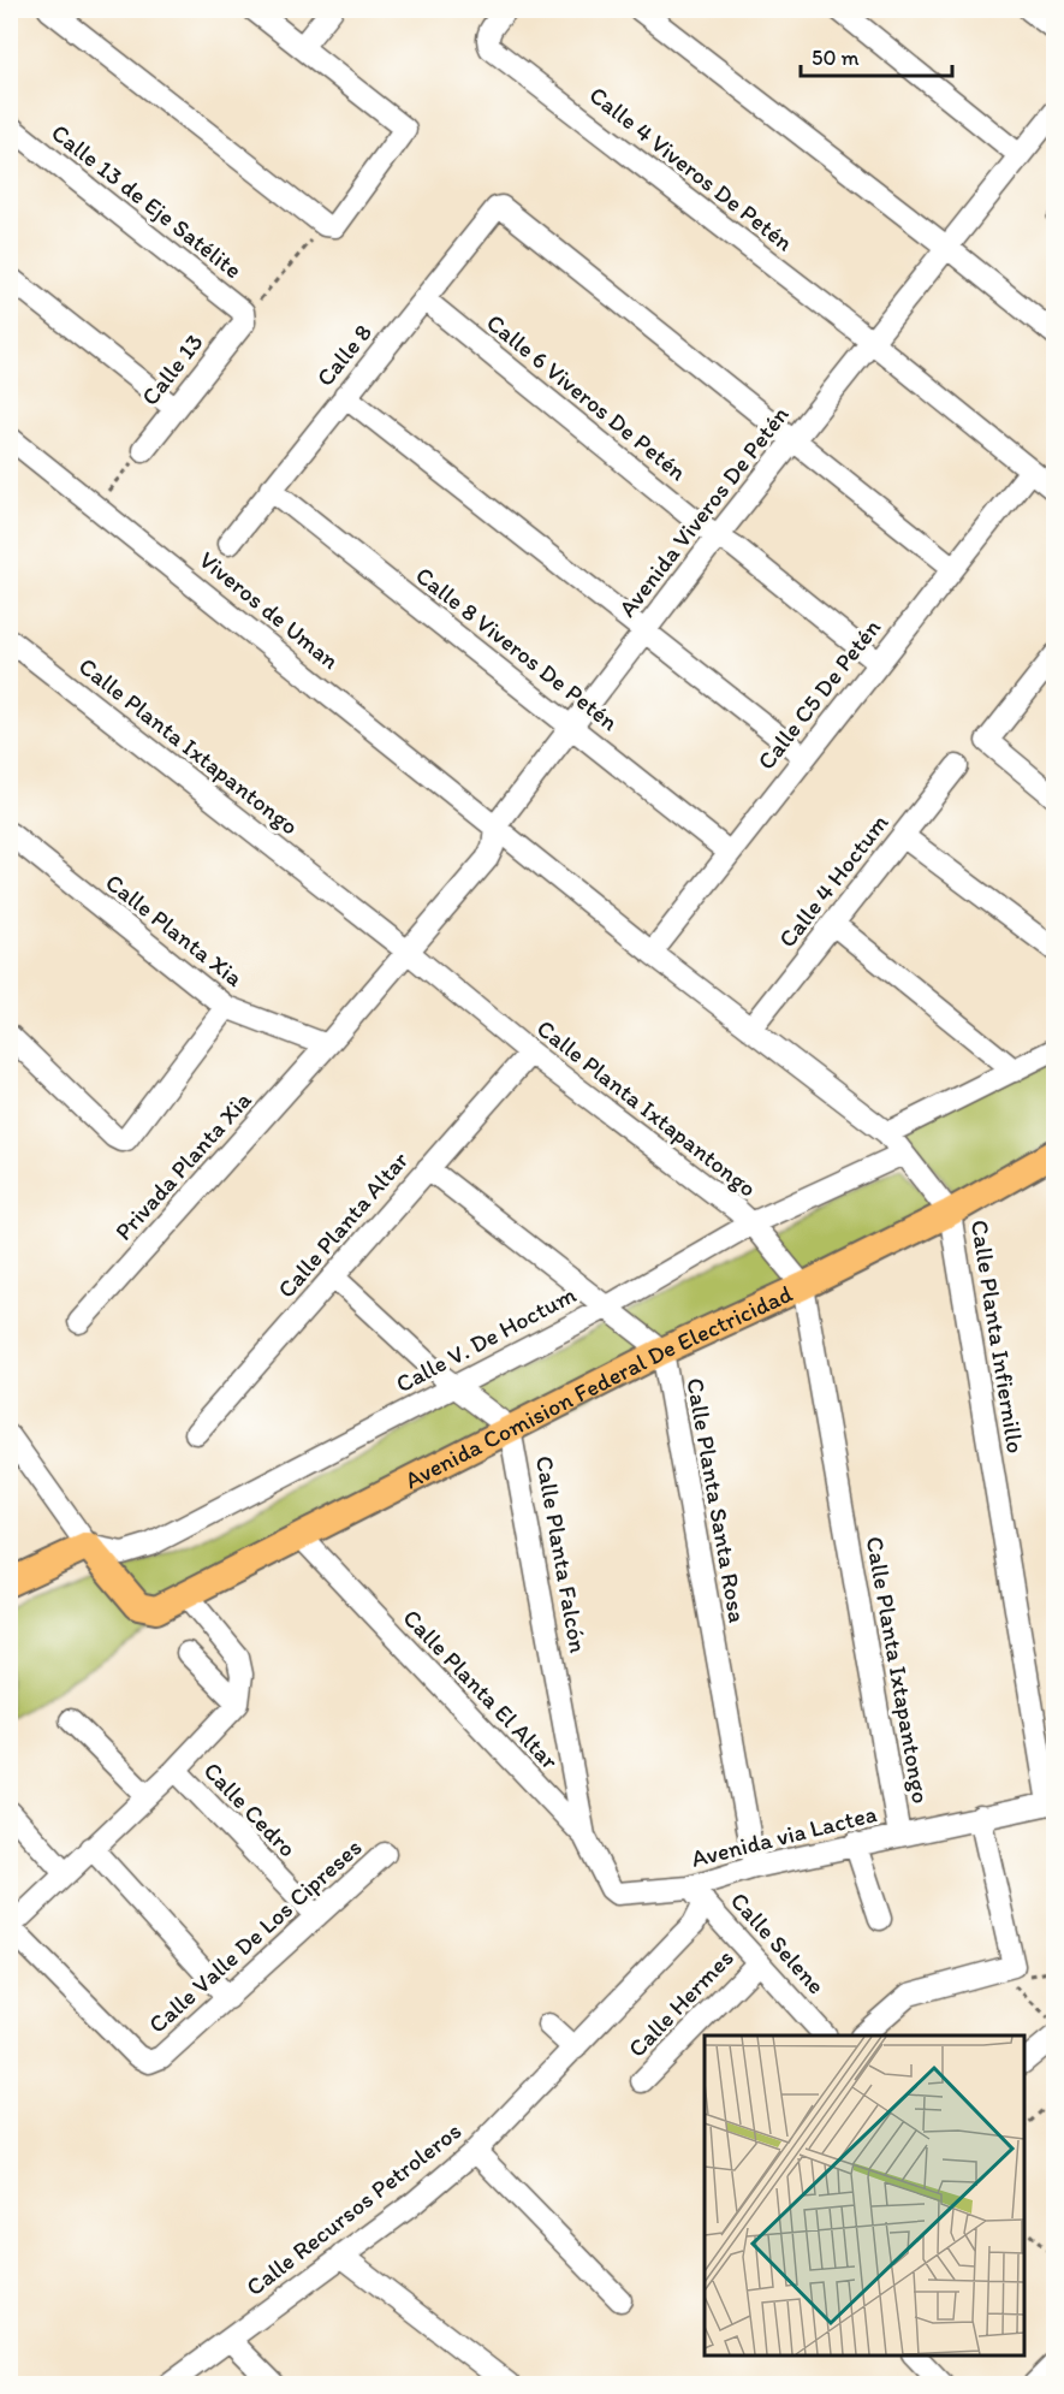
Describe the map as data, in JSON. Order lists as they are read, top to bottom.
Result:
{
  "streets": {
    "main road": ["Avenida Comision Federal De Electricidad"],
    "street": [
      "Calle 4 Viveros De Petén",
      "Calle 13 de Eje Satélite",
      "Calle 8",
      "Calle 13",
      "Calle 6 Viveros De Petén",
      "Avenida Viveros De Petén",
      "Viveros de Uman",
      "Calle 8 Viveros De Petén",
      "Calle C5 De Petén",
      "Calle Planta Ixtapantongo",
      "Calle 4 Hoctum",
      "Calle Planta Xia",
      "Privada Planta Xia",
      "Calle Planta Altar",
      "Calle Planta Infiernillo",
      "Calle V. De Hoctum",
      "Calle Planta Santa Rosa",
      "Calle Planta Falcón",
      "Calle Planta El Altar",
      "Calle Cedro",
      "Avenida via Lactea",
      "Calle Valle De Los Cipreses",
      "Calle Selene",
      "Calle Hermes",
      "Calle Recursos Petroleros"
    ]
  },
  "crossings": [
    ["Calle 4 Viveros De Petén", "Avenida Viveros De Petén"],
    ["Calle 4 Viveros De Petén", "Calle C5 De Petén"],
    ["Calle 13 de Eje Satélite", "Calle 13"],
    ["Calle 8", "Calle 6 Viveros De Petén"],
    ["Calle 8", "Avenida Viveros De Petén"],
    ["Calle 8", "Calle 8 Viveros De Petén"],
    ["Calle 6 Viveros De Petén", "Avenida Viveros De Petén"],
    ["Calle 6 Viveros De Petén", "Calle C5 De Petén"],
    ["Avenida Viveros De Petén", "Viveros de Uman"],
    ["Avenida Viveros De Petén", "Calle 8 Viveros De Petén"],
    ["Avenida Viveros De Petén", "Calle Planta Ixtapantongo"],
    ["Avenida Viveros De Petén", "Calle Planta Infiernillo"],
    ["Viveros de Uman", "Calle Planta Infiernillo"],
    ["Calle 8 Viveros De Petén", "Calle C5 De Petén"],
    ["Calle C5 De Petén", "Calle Planta Infiernillo"],
    ["Calle Planta Ixtapantongo", "Calle Planta Altar"],
    ["Calle Planta Ixtapantongo", "Calle V. De Hoctum"],
    ["Calle Planta Ixtapantongo", "Avenida Comision Federal De Electricidad"],
    ["Calle Planta Ixtapantongo", "Avenida via Lactea"],
    ["Calle 4 Hoctum", "Calle Planta Infiernillo"],
    ["Calle Planta Xia", "Privada Planta Xia"],
    ["Calle Planta Infiernillo", "Calle V. De Hoctum"],
    ["Calle Planta Infiernillo", "Avenida Comision Federal De Electricidad"],
    ["Calle Planta Infiernillo", "Avenida via Lactea"],
    ["Calle V. De Hoctum", "Avenida Comision Federal De Electricidad"],
    ["Avenida Comision Federal De Electricidad", "Calle Planta Santa Rosa"],
    ["Avenida Comision Federal De Electricidad", "Calle Planta Falcón"],
    ["Avenida Comision Federal De Electricidad", "Calle Planta El Altar"],
    ["Calle Planta Santa Rosa", "Avenida via Lactea"],
    ["Calle Planta Falcón", "Calle Planta El Altar"],
    ["Calle Planta El Altar", "Avenida via Lactea"],
    ["Calle Cedro", "Calle Valle De Los Cipreses"],
    ["Avenida via Lactea", "Calle Selene"],
    ["Avenida via Lactea", "Calle Recursos Petroleros"],
    ["Calle Selene", "Calle Hermes"],
    ["Calle Selene", "Calle Recursos Petroleros"]
  ],
  "scale_bar": "50 m"
}
